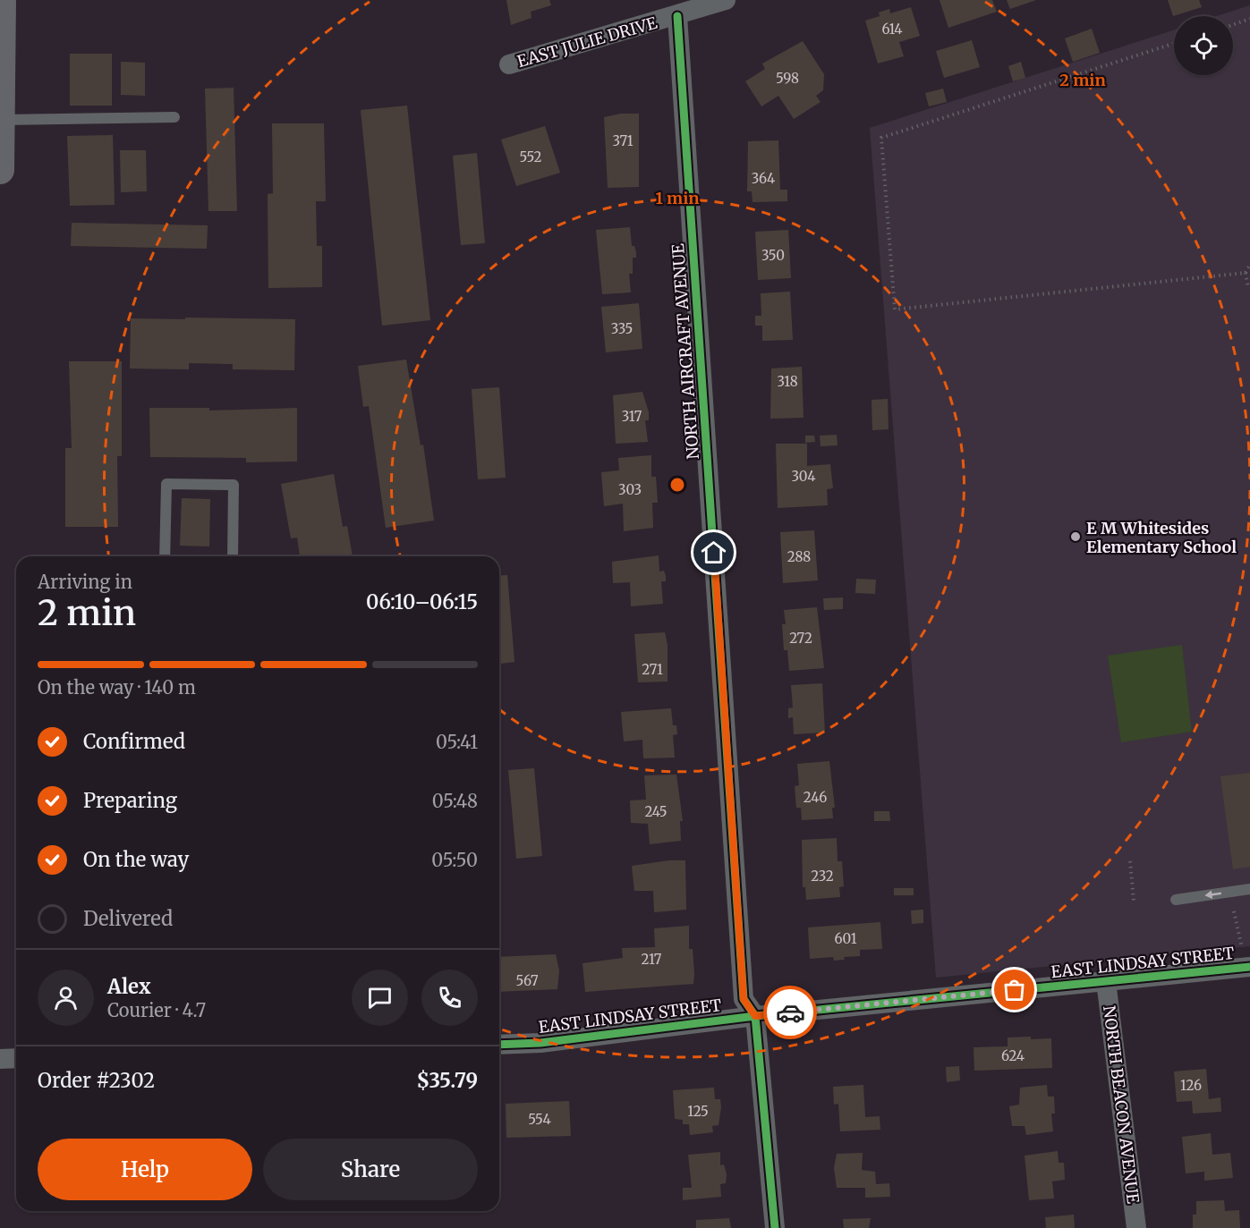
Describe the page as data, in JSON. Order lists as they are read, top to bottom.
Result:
{
  "streets": {
    "street": [
      "EAST JULIE DRIVE",
      "NORTH AIRCRAFT AVENUE",
      "EAST LINDSAY STREET",
      "NORTH BEACON AVENUE"
    ]
  },
  "crossings": [
    ["EAST JULIE DRIVE", "NORTH AIRCRAFT AVENUE"],
    ["NORTH AIRCRAFT AVENUE", "EAST LINDSAY STREET"],
    ["EAST LINDSAY STREET", "NORTH BEACON AVENUE"]
  ],
  "places": ["E M Whitesides Elementary School"],
  "house_numbers": [
    "614",
    "598",
    "371",
    "552",
    "364",
    "350",
    "335",
    "318",
    "317",
    "304",
    "303",
    "288",
    "272",
    "271",
    "246",
    "245",
    "232",
    "601",
    "217",
    "567",
    "624",
    "126",
    "125",
    "554"
  ],
  "page": {
    "heading": ["2 min", "Arriving in", "06:10–06:15"],
    "panel": [
      "Alex",
      "Courier · 4.7",
      "Order #2302",
      "$35.79"
    ],
    "bar": "On the way · 140 m",
    "list": [
      ["Confirmed", "05:41"],
      ["Preparing", "05:48"],
      ["On the way", "05:50"],
      "Delivered"
    ],
    "buttons": ["Help", "Share"]
  },
  "rings": ["2 min", "1 min"]
}
